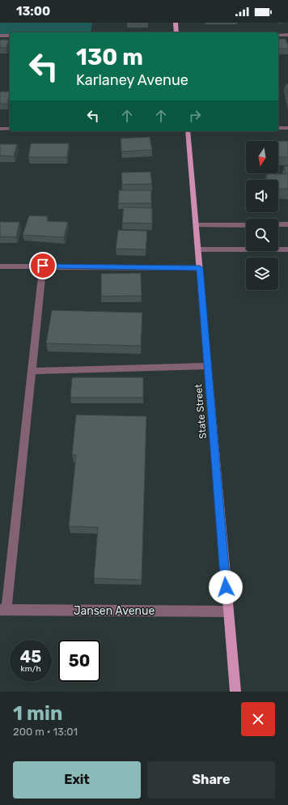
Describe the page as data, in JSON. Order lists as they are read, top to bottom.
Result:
{
  "streets": {
    "main road": ["State Street"],
    "street": ["Jansen Avenue"]
  },
  "crossings": [
    ["State Street", "Jansen Avenue"]
  ],
  "north": "bottom",
  "page": {
    "status": "13:00",
    "turn": ["130 m", "Karlaney Avenue"],
    "speed": "45 km/h",
    "limit": "50",
    "heading": ["1 min", "200 m · 13:01"],
    "buttons": ["Exit", "Share"]
  }
}
